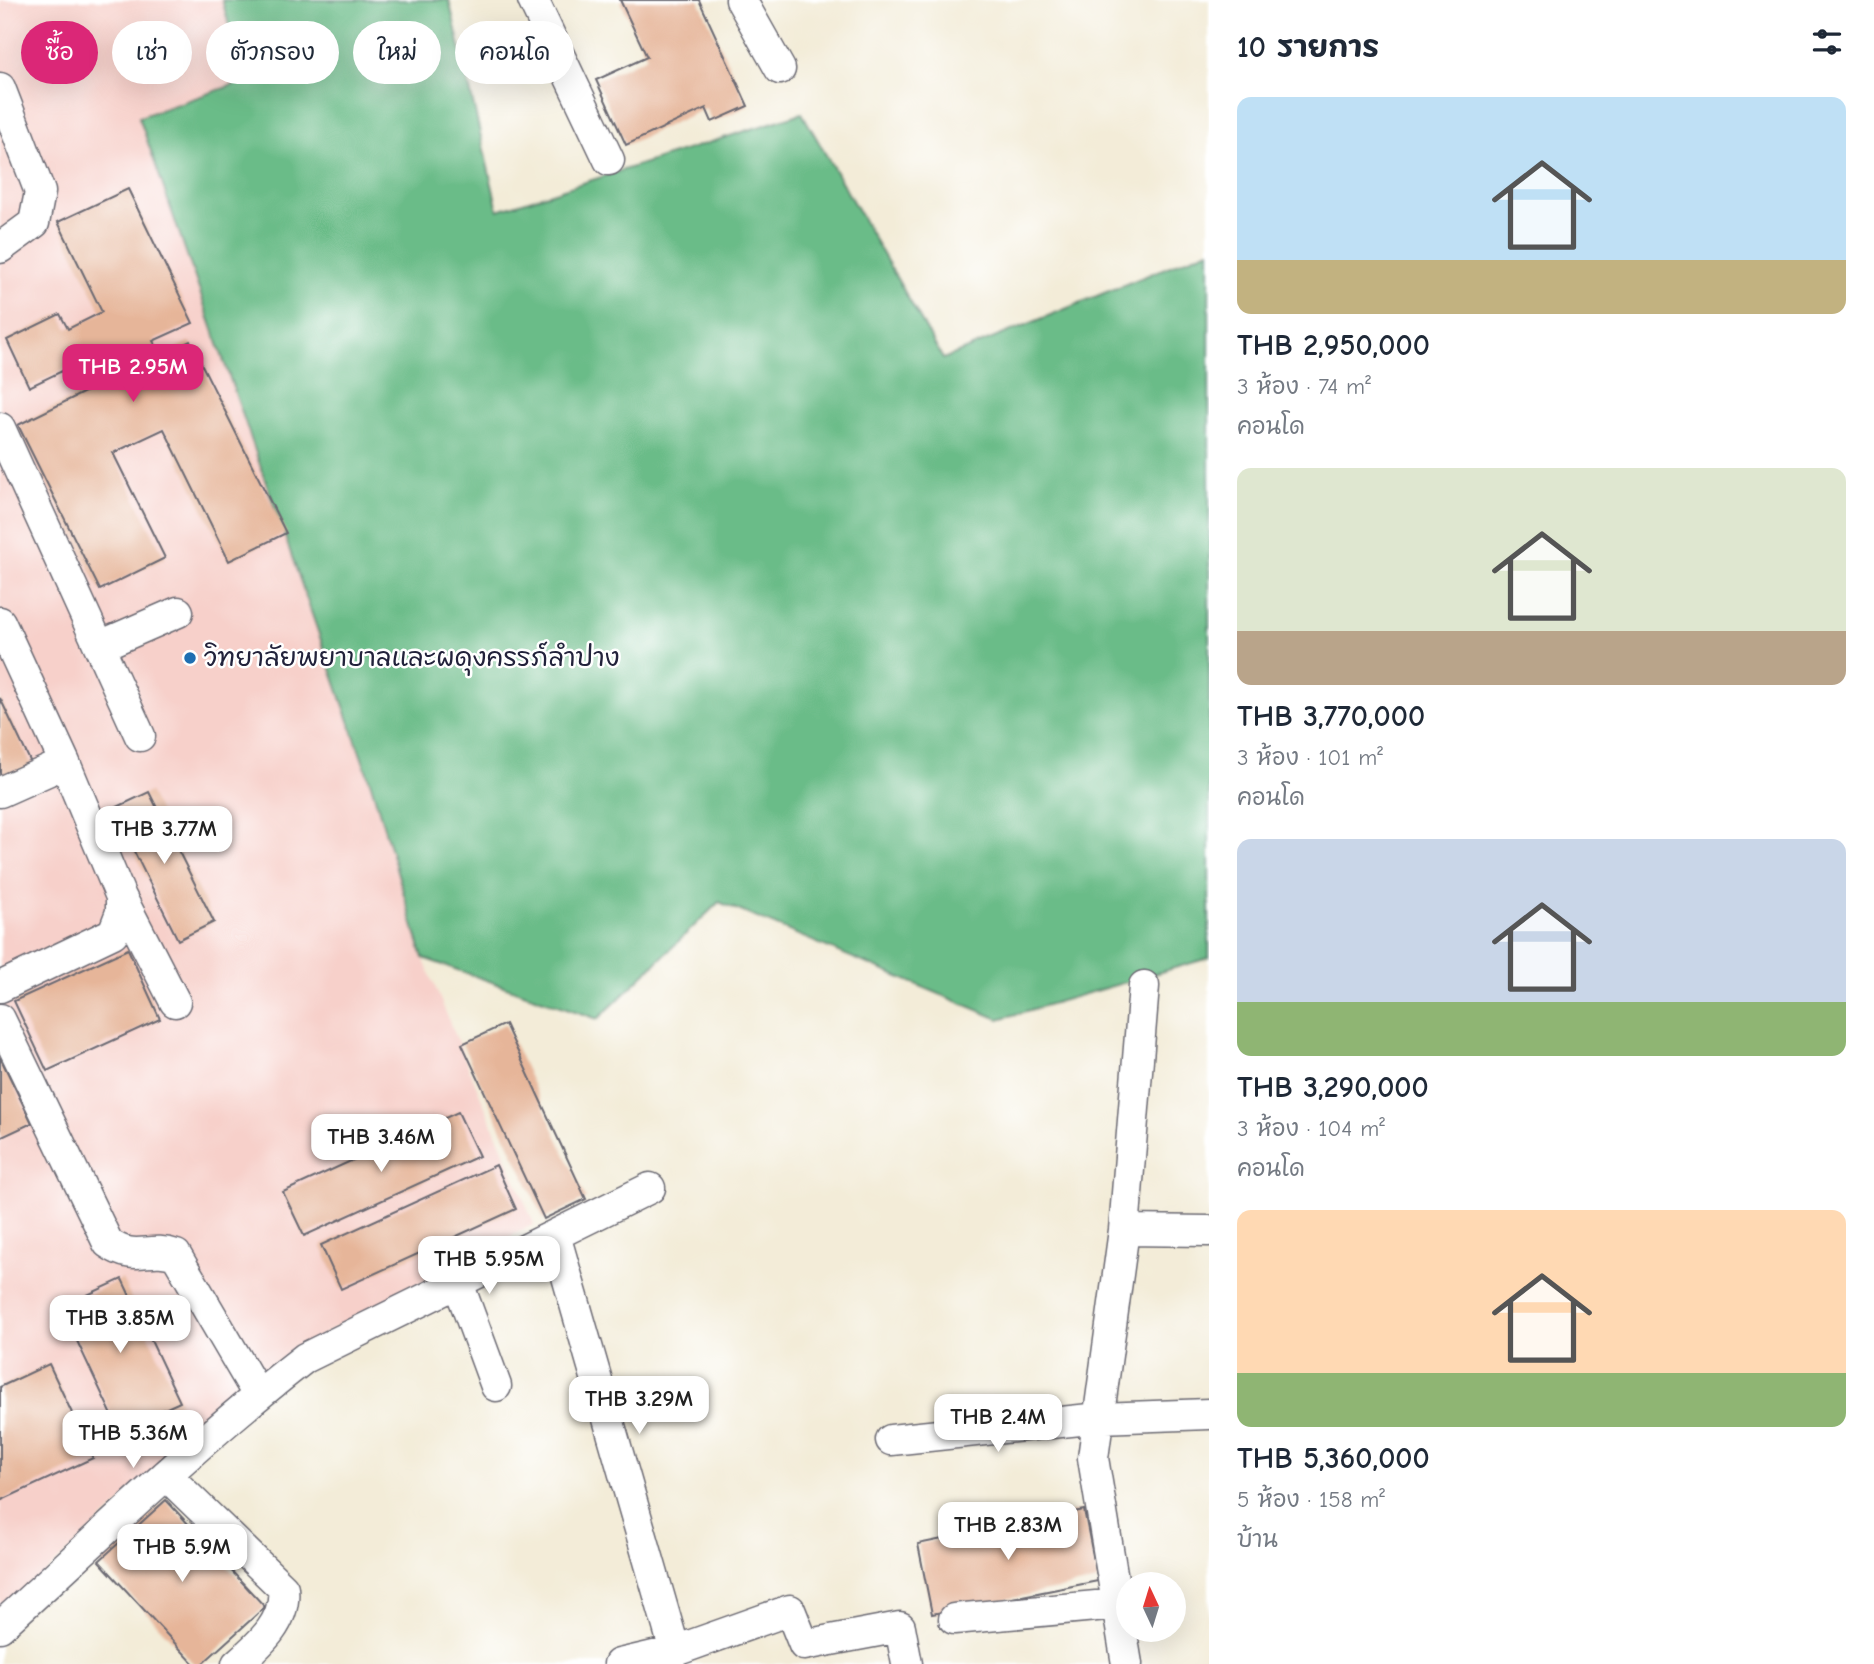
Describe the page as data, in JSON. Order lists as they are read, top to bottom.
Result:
{
  "places": ["วิทยาลัยพยาบาลและผดุงครรภ์ลําปาง"],
  "north": "top",
  "page": {
    "heading": "10 รายการ",
    "chip": [
      "ซื้อ",
      "เช่า",
      "ตัวกรอง",
      "ใหม่",
      "คอนโด"
    ],
    "list": [
      {
        "name": "THB 2,950,000",
        "note": "3 ห้อง · 74 m² · คอนโด"
      },
      {
        "name": "THB 3,770,000",
        "note": "3 ห้อง · 101 m² · คอนโด"
      },
      {
        "name": "THB 3,290,000",
        "note": "3 ห้อง · 104 m² · คอนโด"
      },
      {
        "name": "THB 5,360,000",
        "note": "5 ห้อง · 158 m² · บ้าน"
      }
    ],
    "price": [
      "THB 2.95M",
      "THB 3.77M",
      "THB 3.46M",
      "THB 5.95M",
      "THB 3.85M",
      "THB 3.29M",
      "THB 2.4M",
      "THB 5.36M",
      "THB 2.83M",
      "THB 5.9M"
    ]
  }
}
